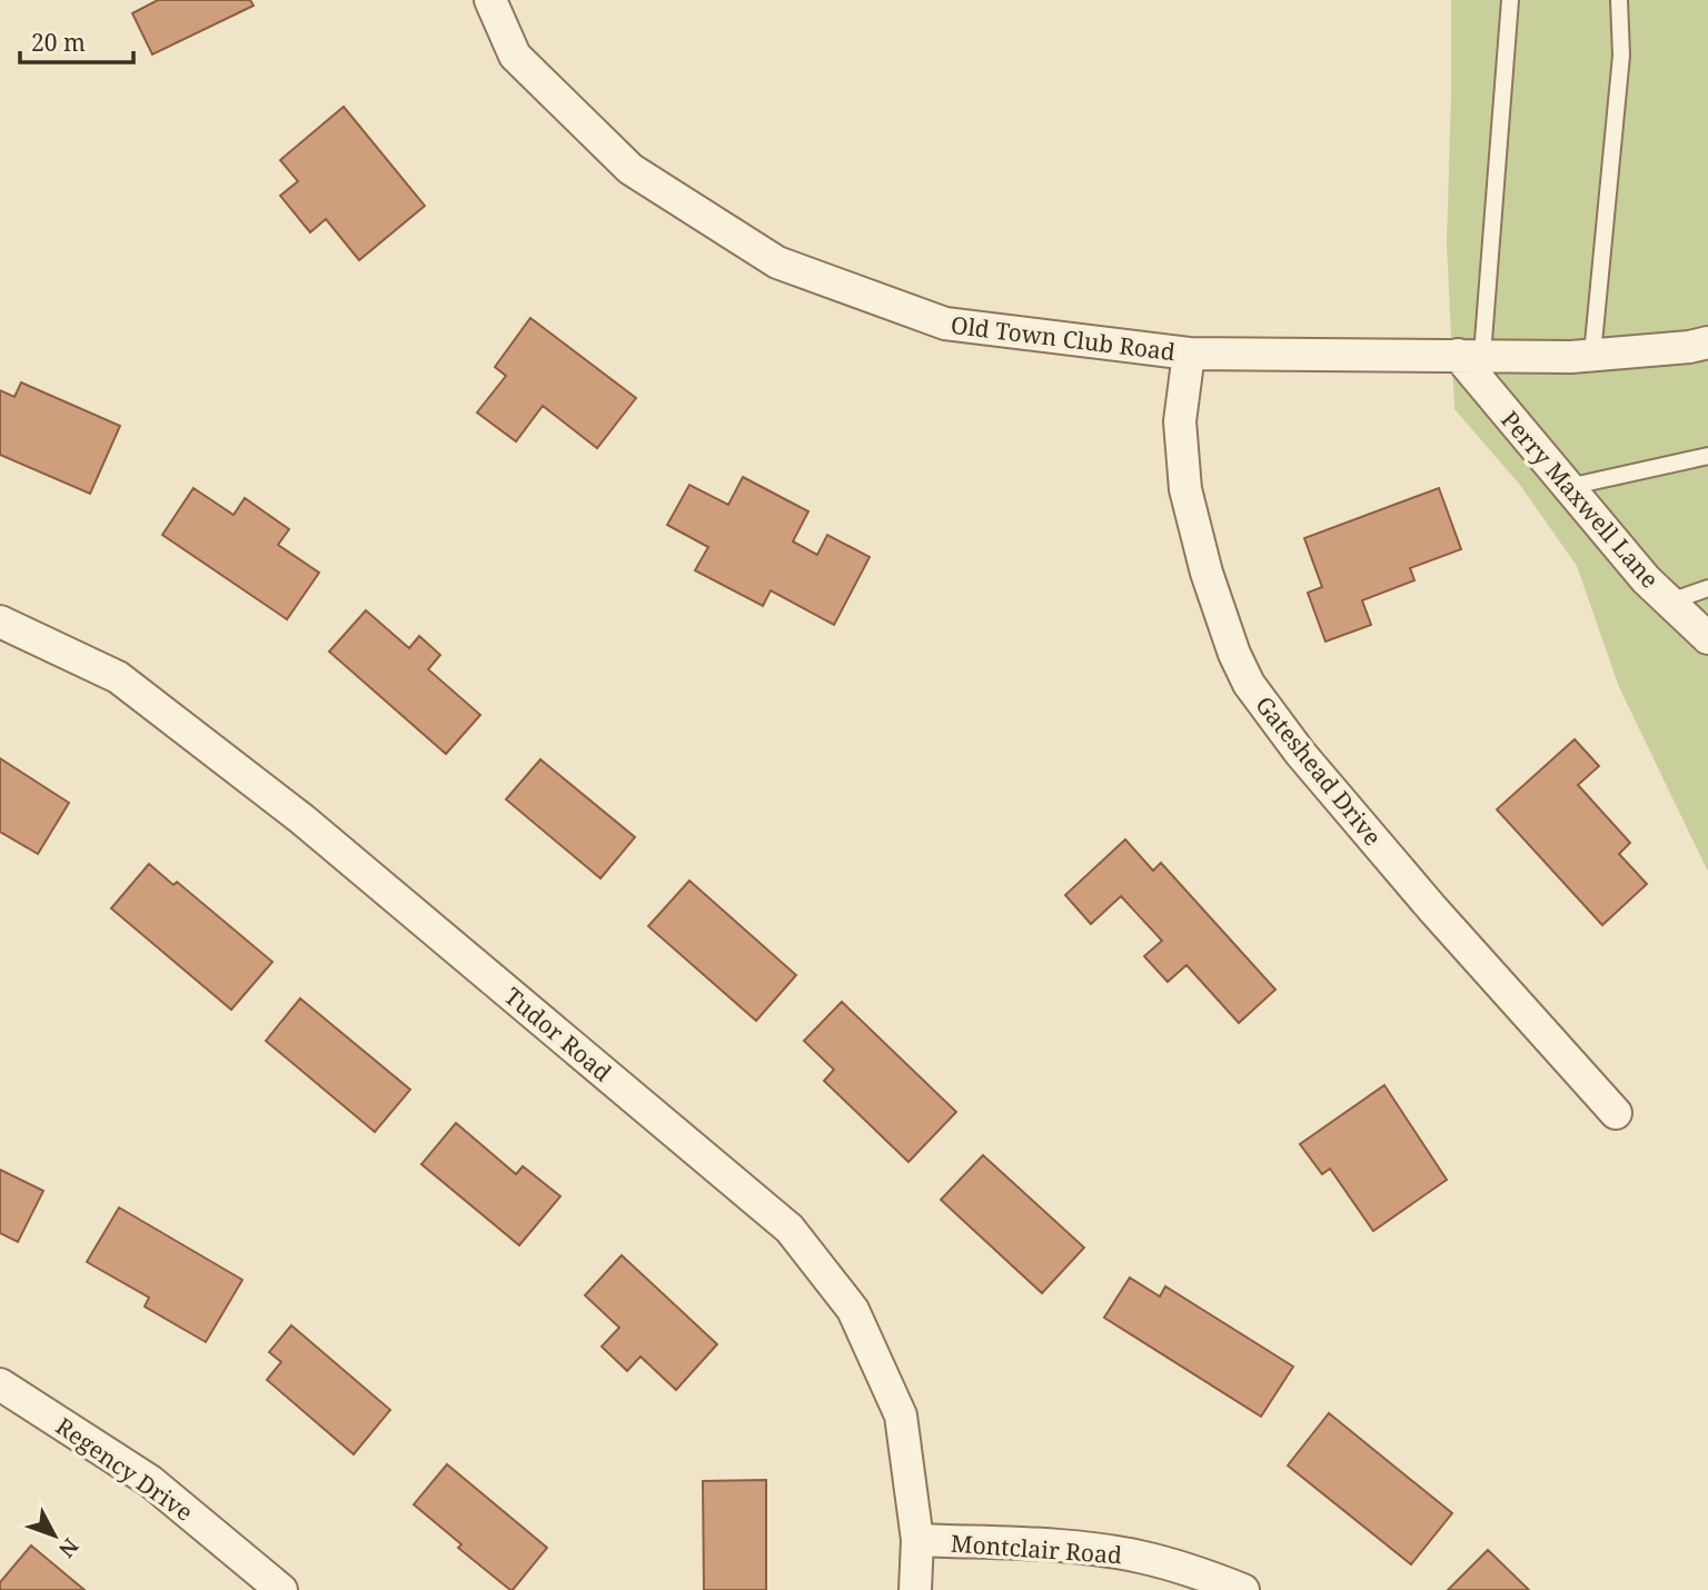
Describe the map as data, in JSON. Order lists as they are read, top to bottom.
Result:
{
  "streets": {
    "street": [
      "Old Town Club Road",
      "Perry Maxwell Lane",
      "Gateshead Drive",
      "Tudor Road",
      "Regency Drive",
      "Montclair Road"
    ]
  },
  "crossings": [
    ["Old Town Club Road", "Perry Maxwell Lane"],
    ["Old Town Club Road", "Gateshead Drive"],
    ["Tudor Road", "Montclair Road"]
  ],
  "scale_bar": "20 m",
  "north": "bottom right"
}
